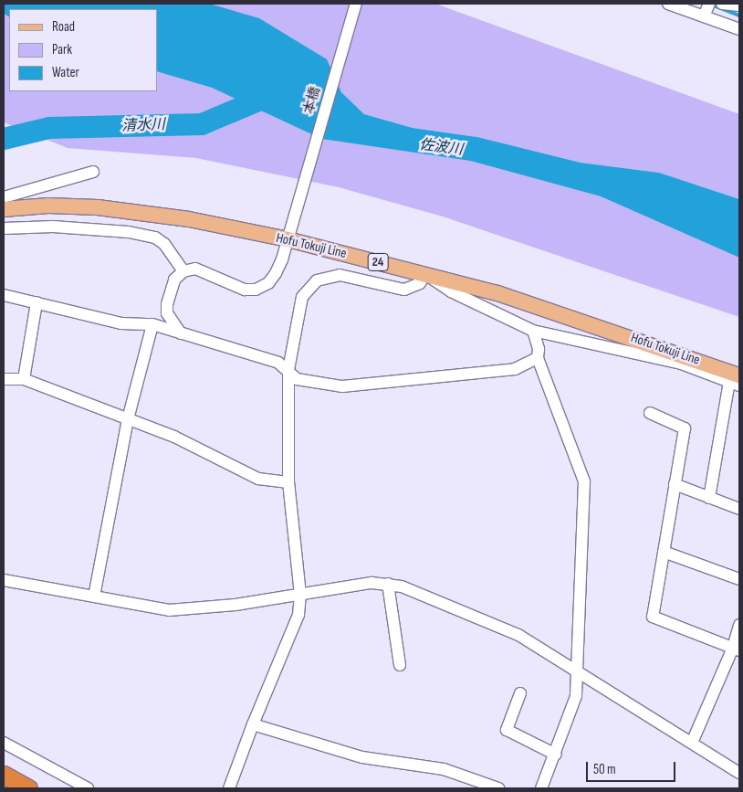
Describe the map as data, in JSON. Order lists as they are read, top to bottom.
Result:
{
  "streets": {
    "main road": ["Hofu Tokuji Line", "24"],
    "street": ["本橋"]
  },
  "crossings": [
    ["本橋", "Hofu Tokuji Line"]
  ],
  "water": ["清水川", "佐波川"],
  "legend": ["Road", "Park", "Water"],
  "scale_bar": "50 m"
}
